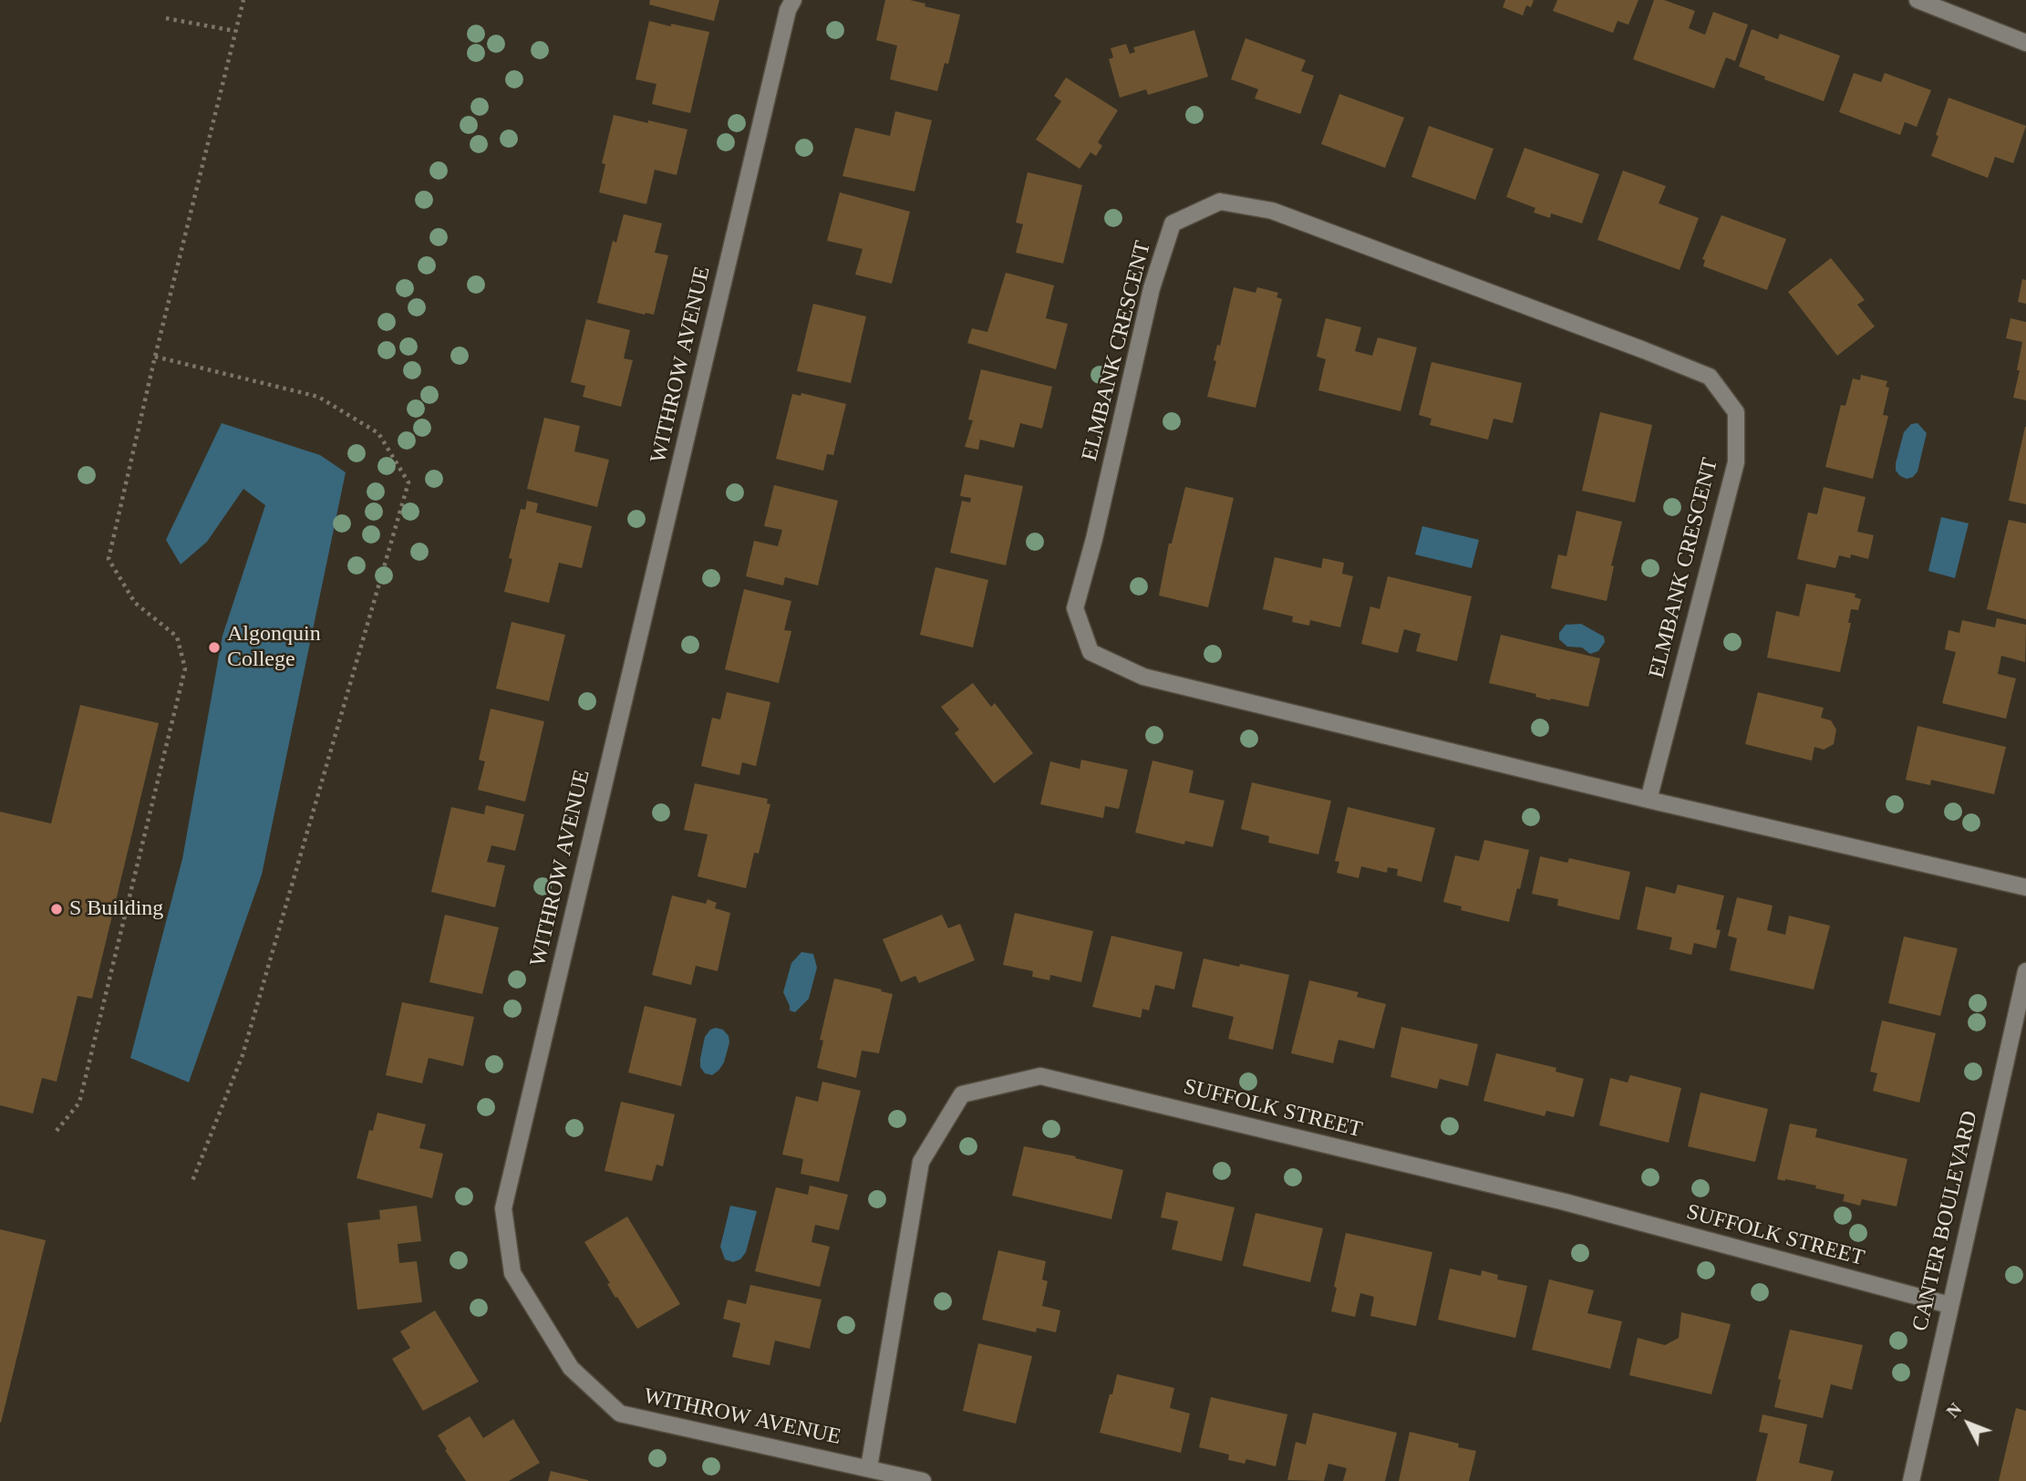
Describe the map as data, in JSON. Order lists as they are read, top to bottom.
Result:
{
  "streets": {
    "street": [
      "ELMBANK CRESCENT",
      "WITHROW AVENUE",
      "SUFFOLK STREET",
      "CANTER BOULEVARD"
    ]
  },
  "crossings": [
    ["WITHROW AVENUE", "SUFFOLK STREET"],
    ["SUFFOLK STREET", "CANTER BOULEVARD"]
  ],
  "places": ["Algonquin College", "S Building"],
  "north": "top left"
}
